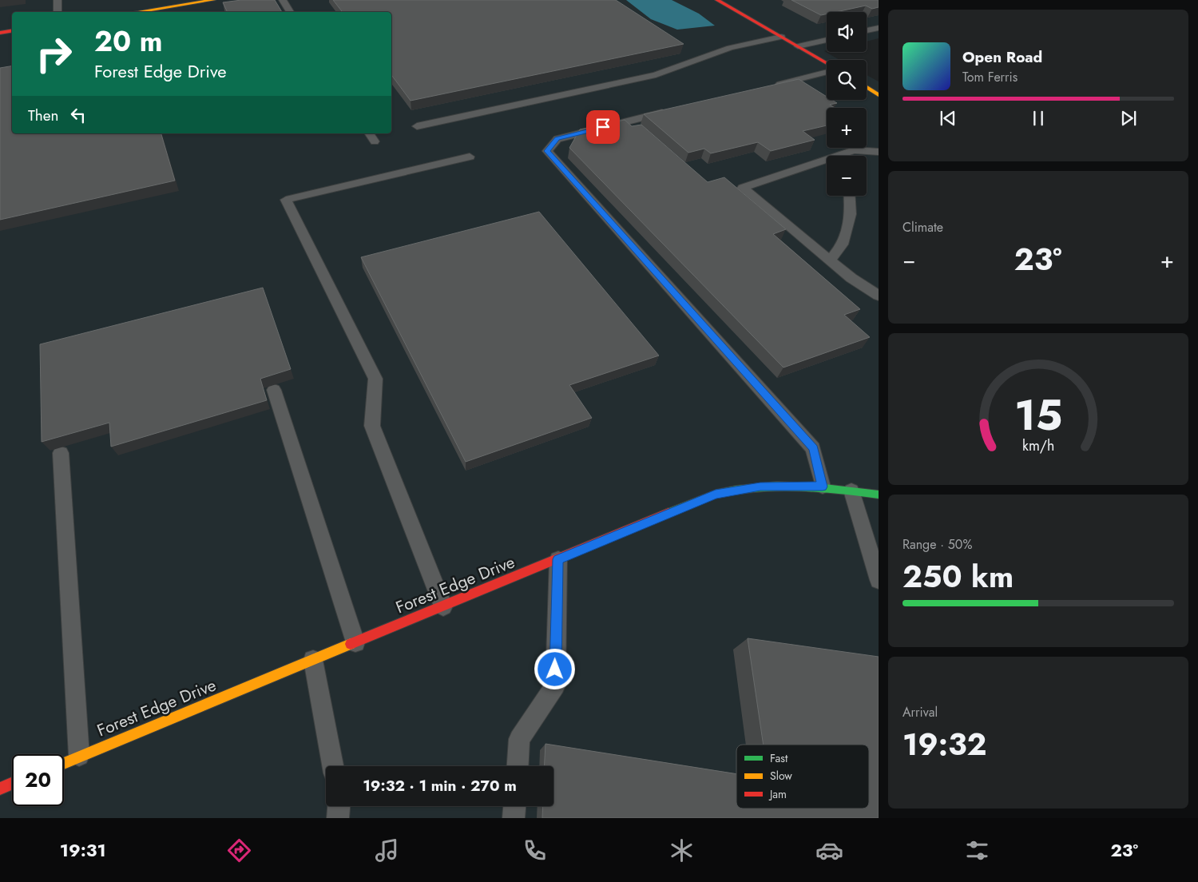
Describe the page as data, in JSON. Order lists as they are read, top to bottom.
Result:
{
  "streets": {
    "street": ["Forest Edge Drive"]
  },
  "legend": ["Fast", "Slow", "Jam"],
  "page": {
    "map_buttons": ["+", "−"],
    "turn": ["20 m", "Forest Edge Drive"],
    "song": ["Open Road", "Tom Ferris"],
    "then": "Then",
    "tile": [
      "Climate",
      ["Range · 50%", "250 km"],
      ["Arrival", "19:32"]
    ],
    "heat": ["−", "23°", "+"],
    "limit": "20",
    "trip": "19:32 · 1 min · 270 m",
    "tabs": ["19:31", "23°"],
    "gauge": ["15", "km/h"]
  }
}
